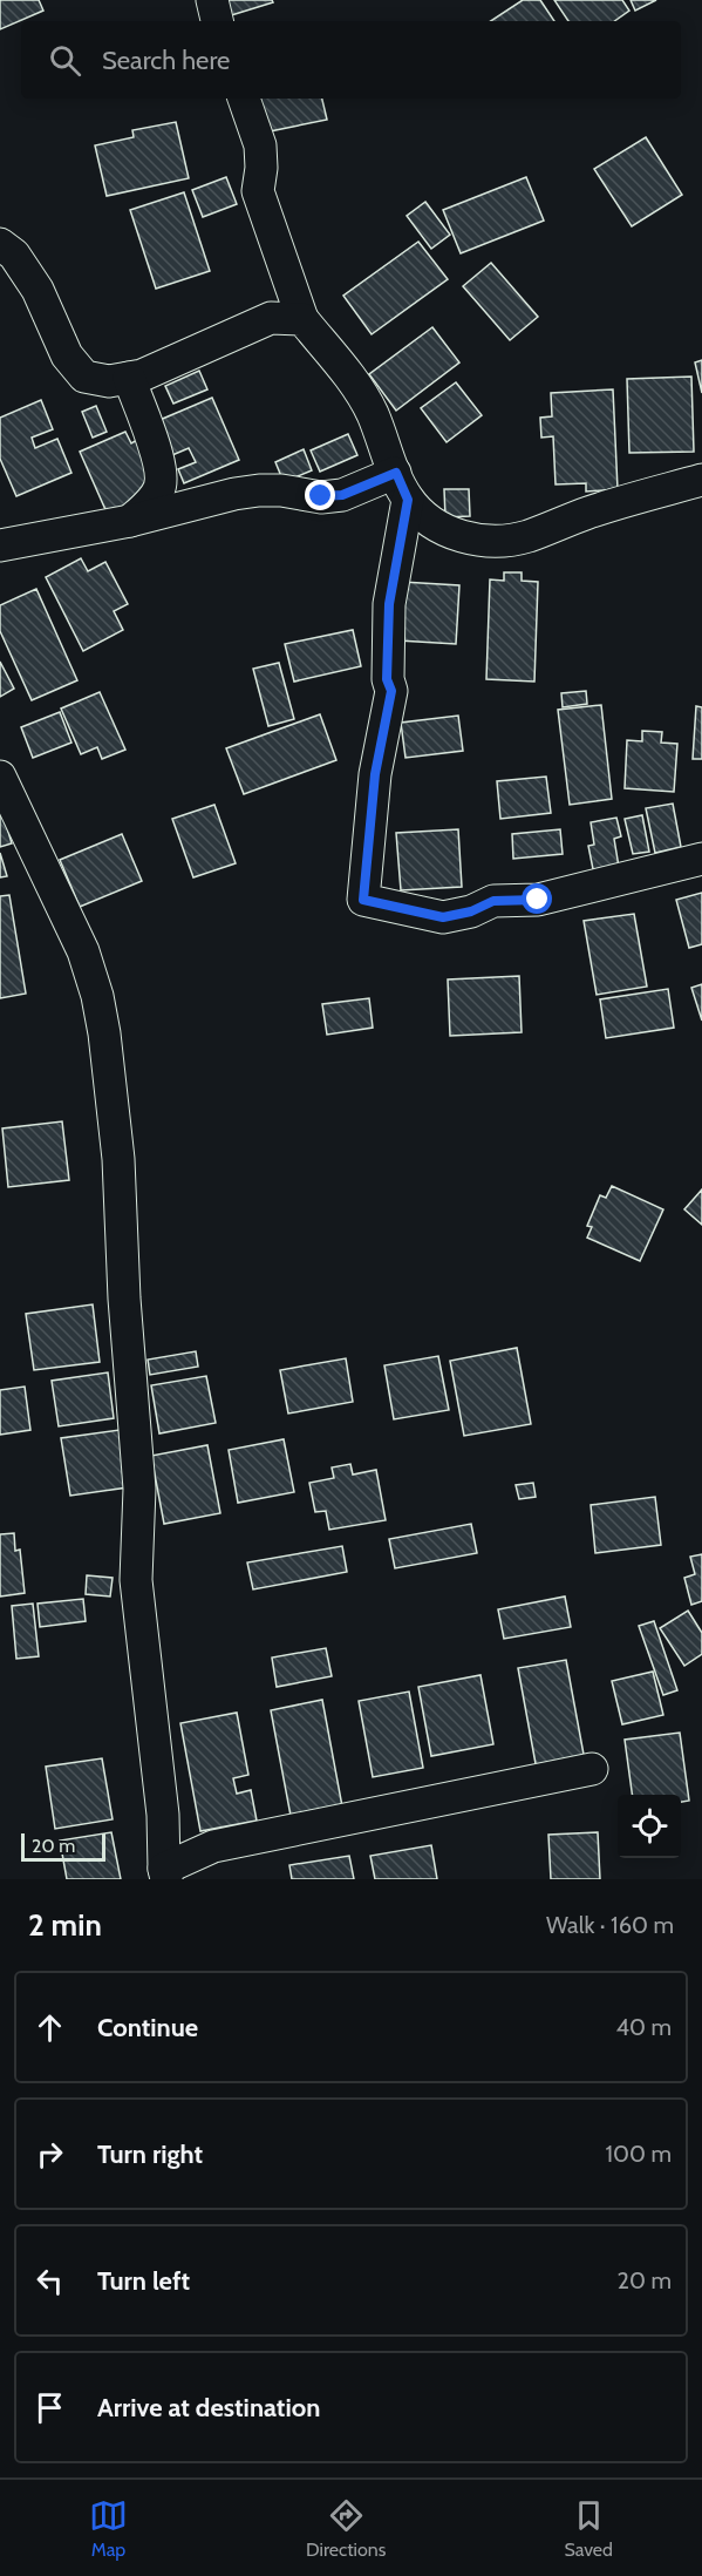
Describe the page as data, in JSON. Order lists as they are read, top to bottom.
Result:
{
  "scale_bar": "20 m",
  "page": {
    "search": "Search here",
    "scale": "20 m",
    "heading": ["2 min", "Walk · 160 m"],
    "list": [
      ["Continue", "40 m"],
      ["Turn right", "100 m"],
      ["Turn left", "20 m"],
      "Arrive at destination"
    ],
    "nav": ["Map", "Directions", "Saved"]
  }
}
